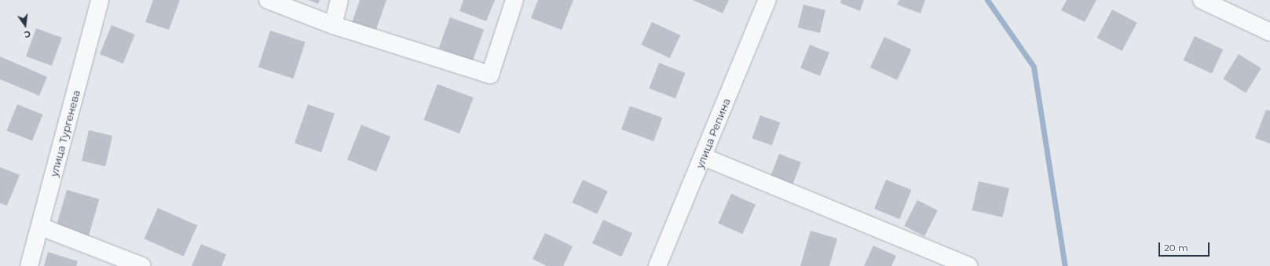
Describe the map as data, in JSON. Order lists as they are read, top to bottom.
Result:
{
  "streets": {
    "street": ["улица Тургенева", "улица Репина"]
  },
  "scale_bar": "20 m",
  "north": "bottom"
}
